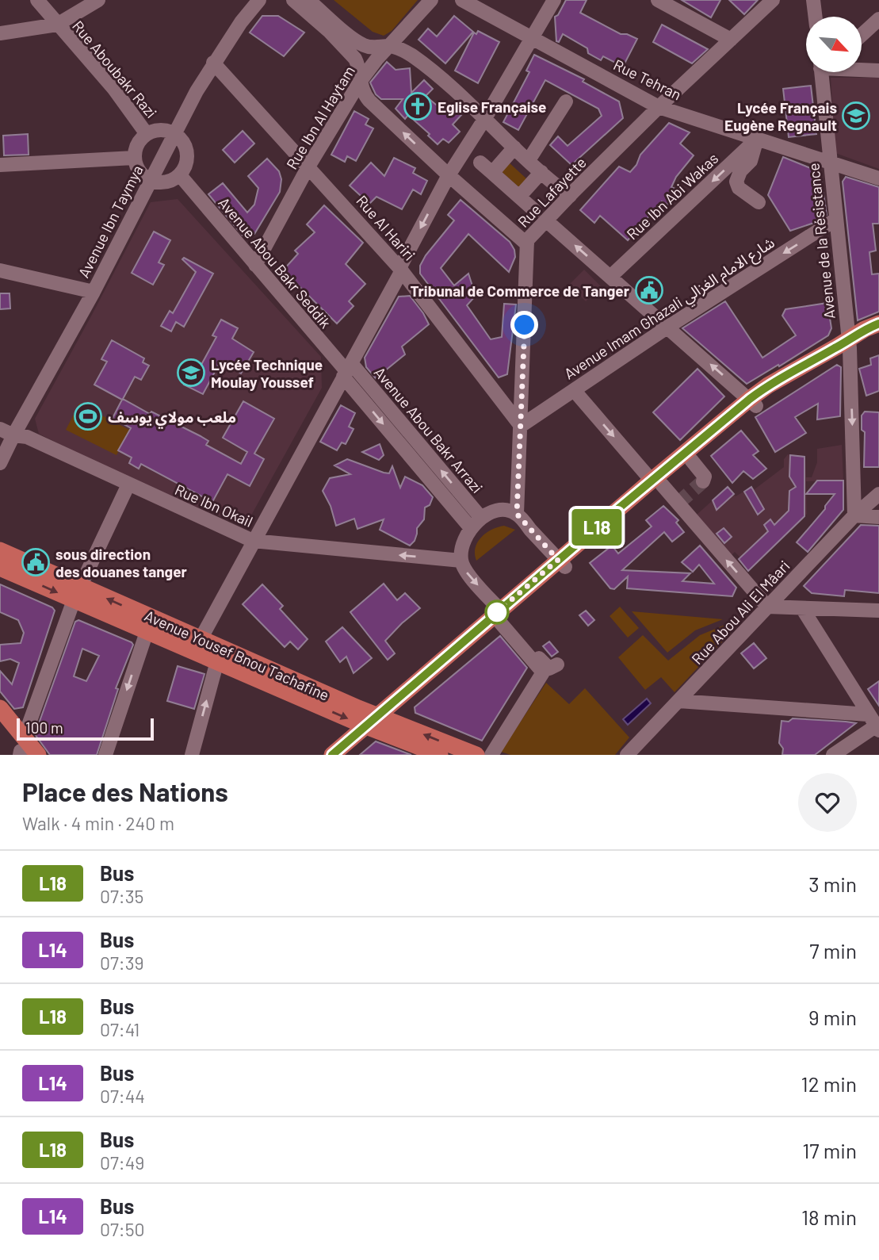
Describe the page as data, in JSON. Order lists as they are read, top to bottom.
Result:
{
  "streets": {
    "main road": ["Avenue Yousef Bnou Tachafine"],
    "street": [
      "Rue Aboubakr Razi",
      "Rue Tehran",
      "Rue Ibn Al Haytam",
      "Rue Lafayette",
      "Rue Ibn Abi Wakas",
      "Avenue Ibn Taymya",
      "Rue Al Hariri",
      "Avenue de la Résistance",
      "Avenue Abou Bakr Seddik",
      "Avenue Imam Ghazali شارع الامام الغزالي",
      "Avenue Abou Bakr Arrazi",
      "Rue Ibn Okail",
      "Rue Abou Ali El Mâari"
    ]
  },
  "crossings": [
    ["Rue Tehran", "Rue Lafayette"],
    ["Rue Tehran", "Rue Ibn Abi Wakas"],
    ["Rue Tehran", "Avenue de la Résistance"],
    ["Rue Ibn Al Haytam", "Rue Al Hariri"],
    ["Rue Ibn Al Haytam", "Avenue Abou Bakr Seddik"],
    ["Rue Lafayette", "Rue Al Hariri"],
    ["Rue Lafayette", "Avenue Imam Ghazali شارع الامام الغزالي"],
    ["Avenue Ibn Taymya", "Rue Al Hariri"],
    ["Avenue Ibn Taymya", "Rue Ibn Okail"],
    ["Rue Al Hariri", "Avenue Imam Ghazali شارع الامام الغزالي"],
    ["Avenue de la Résistance", "Avenue Imam Ghazali شارع الامام الغزالي"],
    ["Avenue de la Résistance", "Rue Abou Ali El Mâari"],
    ["Avenue Abou Bakr Seddik", "Avenue Abou Bakr Arrazi"]
  ],
  "one_way": [
    "Rue Ibn Abi Wakas",
    "Avenue de la Résistance",
    "Avenue Imam Ghazali شارع الامام الغزالي",
    "Rue Ibn Okail"
  ],
  "places": {
    "church": ["Eglise Française"],
    "school or university": ["Lycée Français Eugène Regnault", "Lycée Technique Moulay Youssef"],
    "public building": ["Tribunal de Commerce de Tanger", "sous direction des douanes tanger"],
    "sports": ["ملعب مولاي يوسف"]
  },
  "lines": ["bus line L18"],
  "scale_bar": "100 m",
  "north": "bottom right",
  "page": {
    "on_map": "L18",
    "scale": "100 m",
    "heading": ["Place des Nations", "Walk · 4 min · 240 m"],
    "list": [
      {
        "mark": "L18",
        "name": "Bus",
        "note": "07:35",
        "value": "3 min"
      },
      {
        "mark": "L14",
        "name": "Bus",
        "note": "07:39",
        "value": "7 min"
      },
      {
        "mark": "L18",
        "name": "Bus",
        "note": "07:41",
        "value": "9 min"
      },
      {
        "mark": "L14",
        "name": "Bus",
        "note": "07:44",
        "value": "12 min"
      },
      {
        "mark": "L18",
        "name": "Bus",
        "note": "07:49",
        "value": "17 min"
      },
      {
        "mark": "L14",
        "name": "Bus",
        "note": "07:50",
        "value": "18 min"
      }
    ]
  }
}
